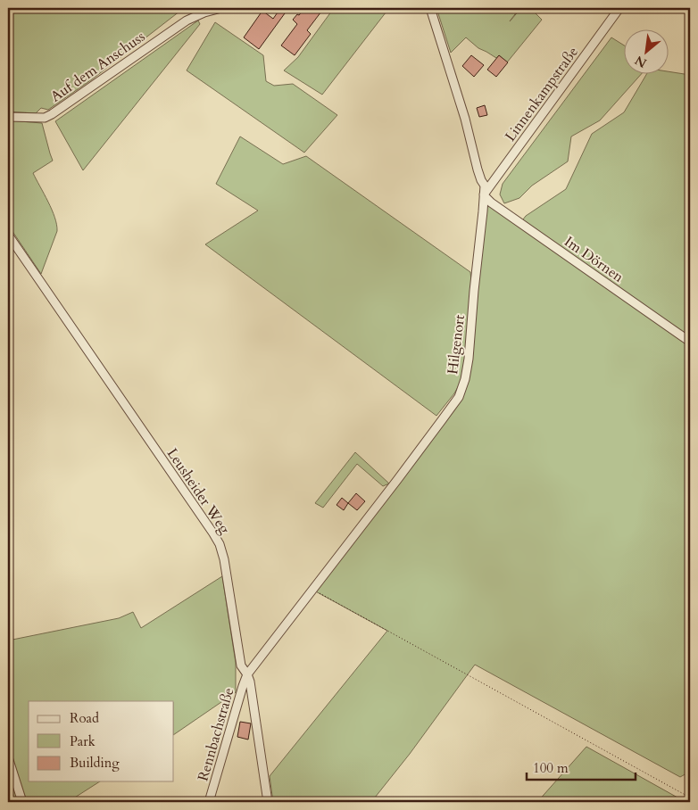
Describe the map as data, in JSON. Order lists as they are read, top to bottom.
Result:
{
  "streets": {
    "street": [
      "Auf dem Anschuss",
      "Linnenkampstraße",
      "Im Dörnen",
      "Hilgenort",
      "Leusheider Weg",
      "Rennbachstraße"
    ]
  },
  "crossings": [
    ["Linnenkampstraße", "Im Dörnen"],
    ["Linnenkampstraße", "Hilgenort"],
    ["Im Dörnen", "Hilgenort"],
    ["Hilgenort", "Leusheider Weg"],
    ["Hilgenort", "Rennbachstraße"],
    ["Leusheider Weg", "Rennbachstraße"]
  ],
  "legend": ["Road", "Park", "Building"],
  "scale_bar": "100 m",
  "north": "bottom left"
}
